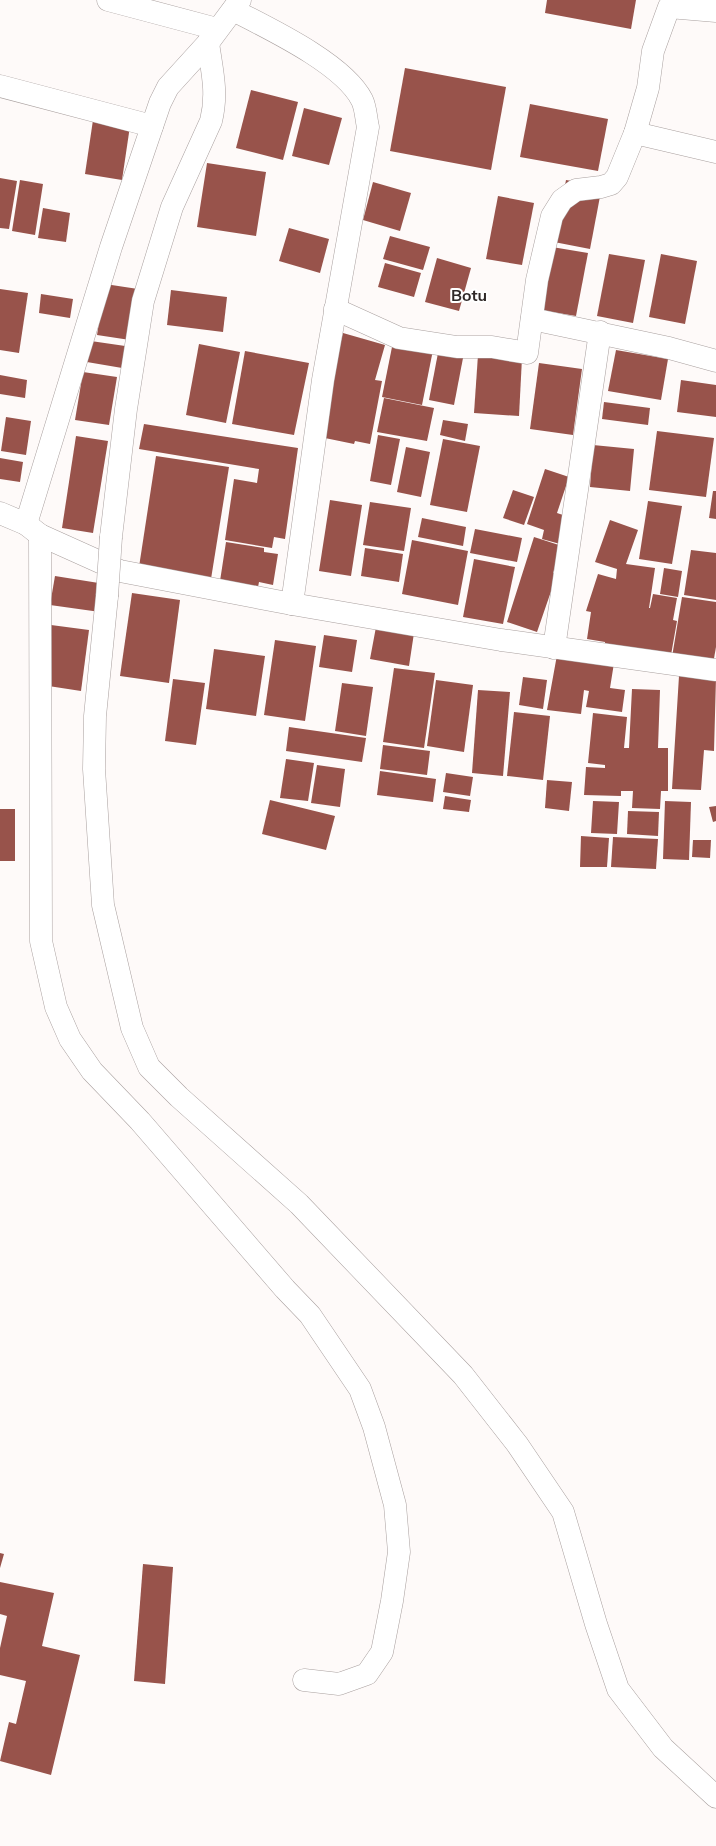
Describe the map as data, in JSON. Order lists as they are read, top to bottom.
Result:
{
  "districts": ["Botu"]
}
